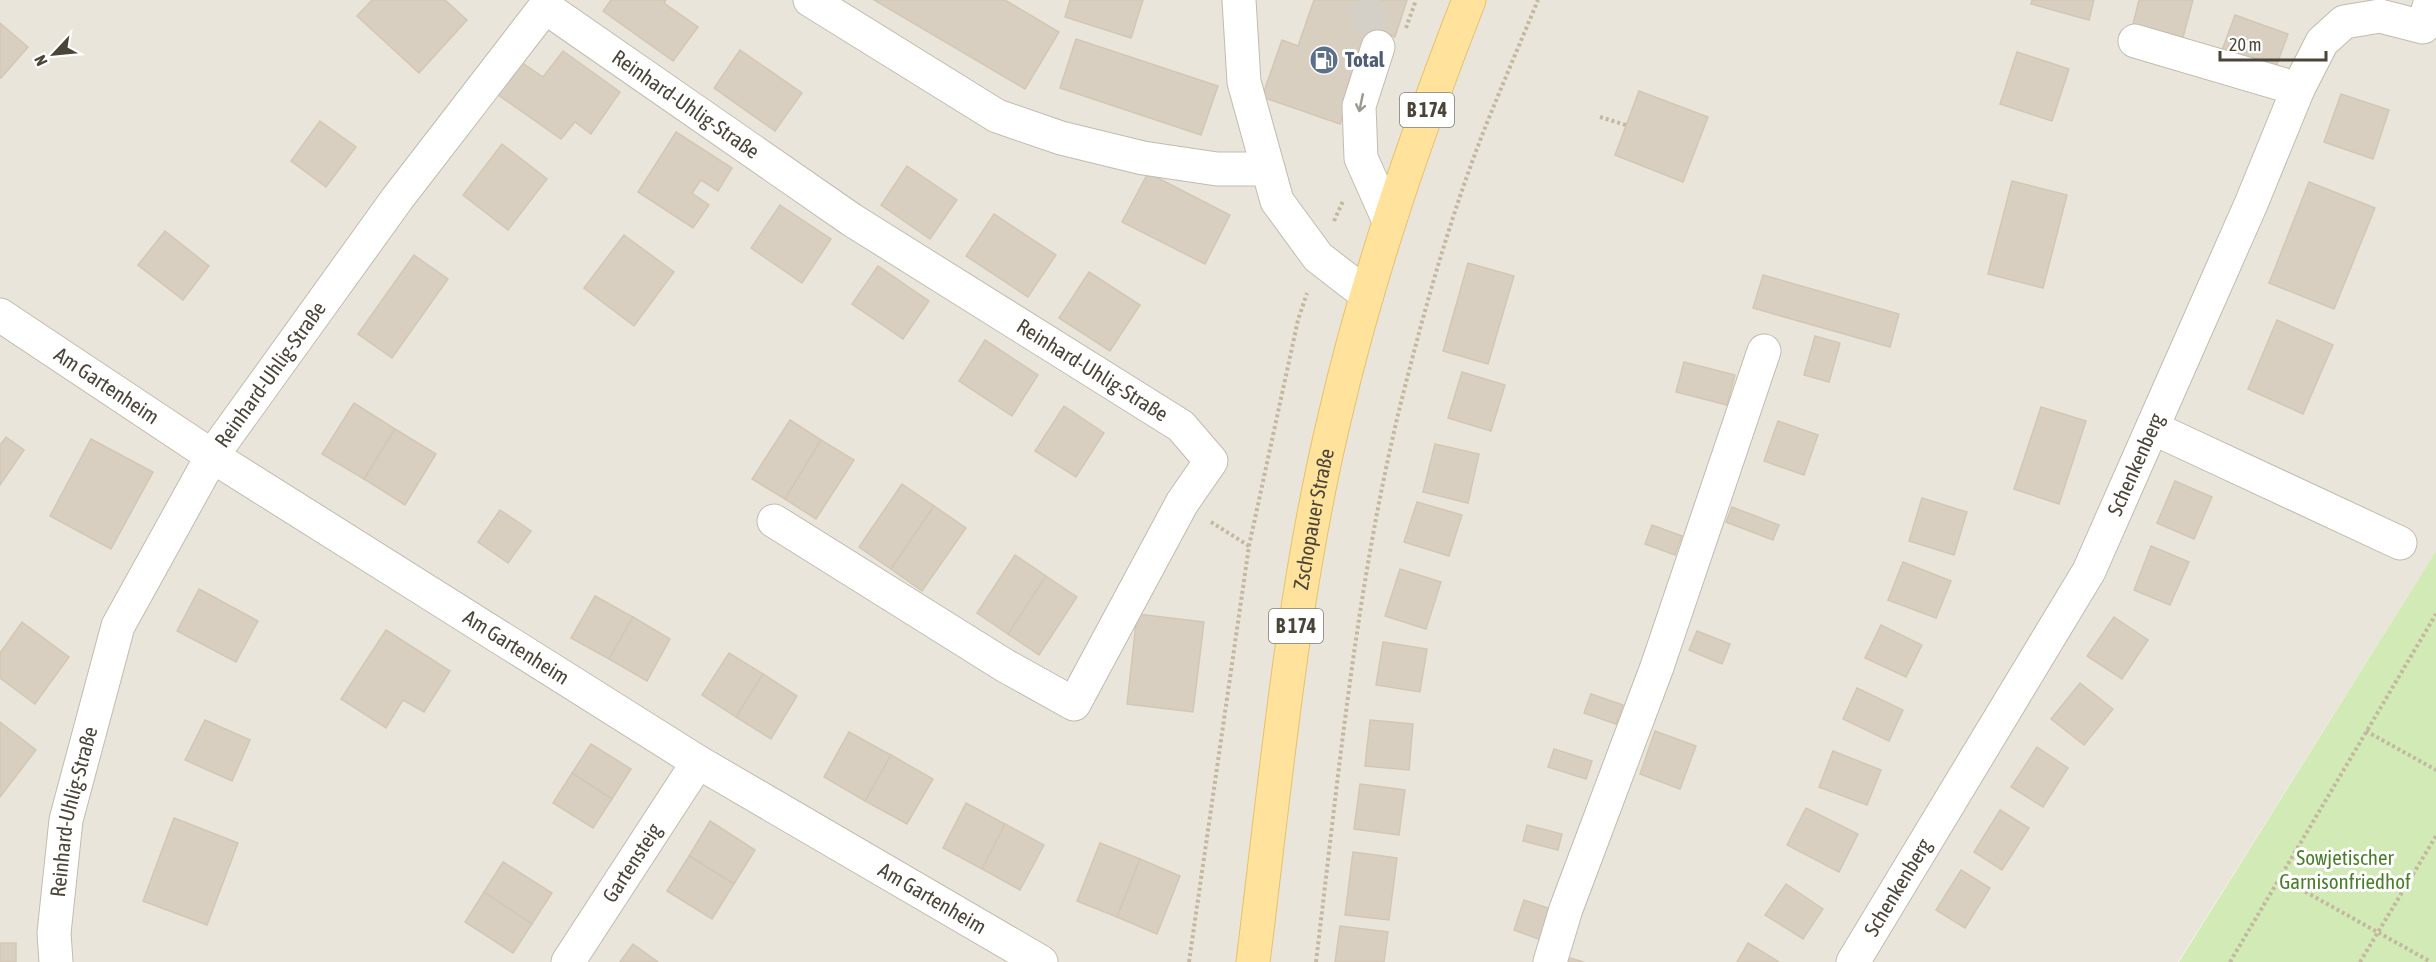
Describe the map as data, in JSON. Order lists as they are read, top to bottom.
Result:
{
  "streets": {
    "main road": ["B 174", "Zschopauer Straße"],
    "street": [
      "Reinhard-Uhlig-Straße",
      "Am Gartenheim",
      "Schenkenberg",
      "Gartensteig"
    ]
  },
  "crossings": [
    ["Reinhard-Uhlig-Straße", "Am Gartenheim"],
    ["Am Gartenheim", "Gartensteig"]
  ],
  "parks": ["Sowjetischer Garnisonfriedhof"],
  "places": {
    "fuel station": ["Total"]
  },
  "scale_bar": "20 m",
  "north": "bottom left"
}
